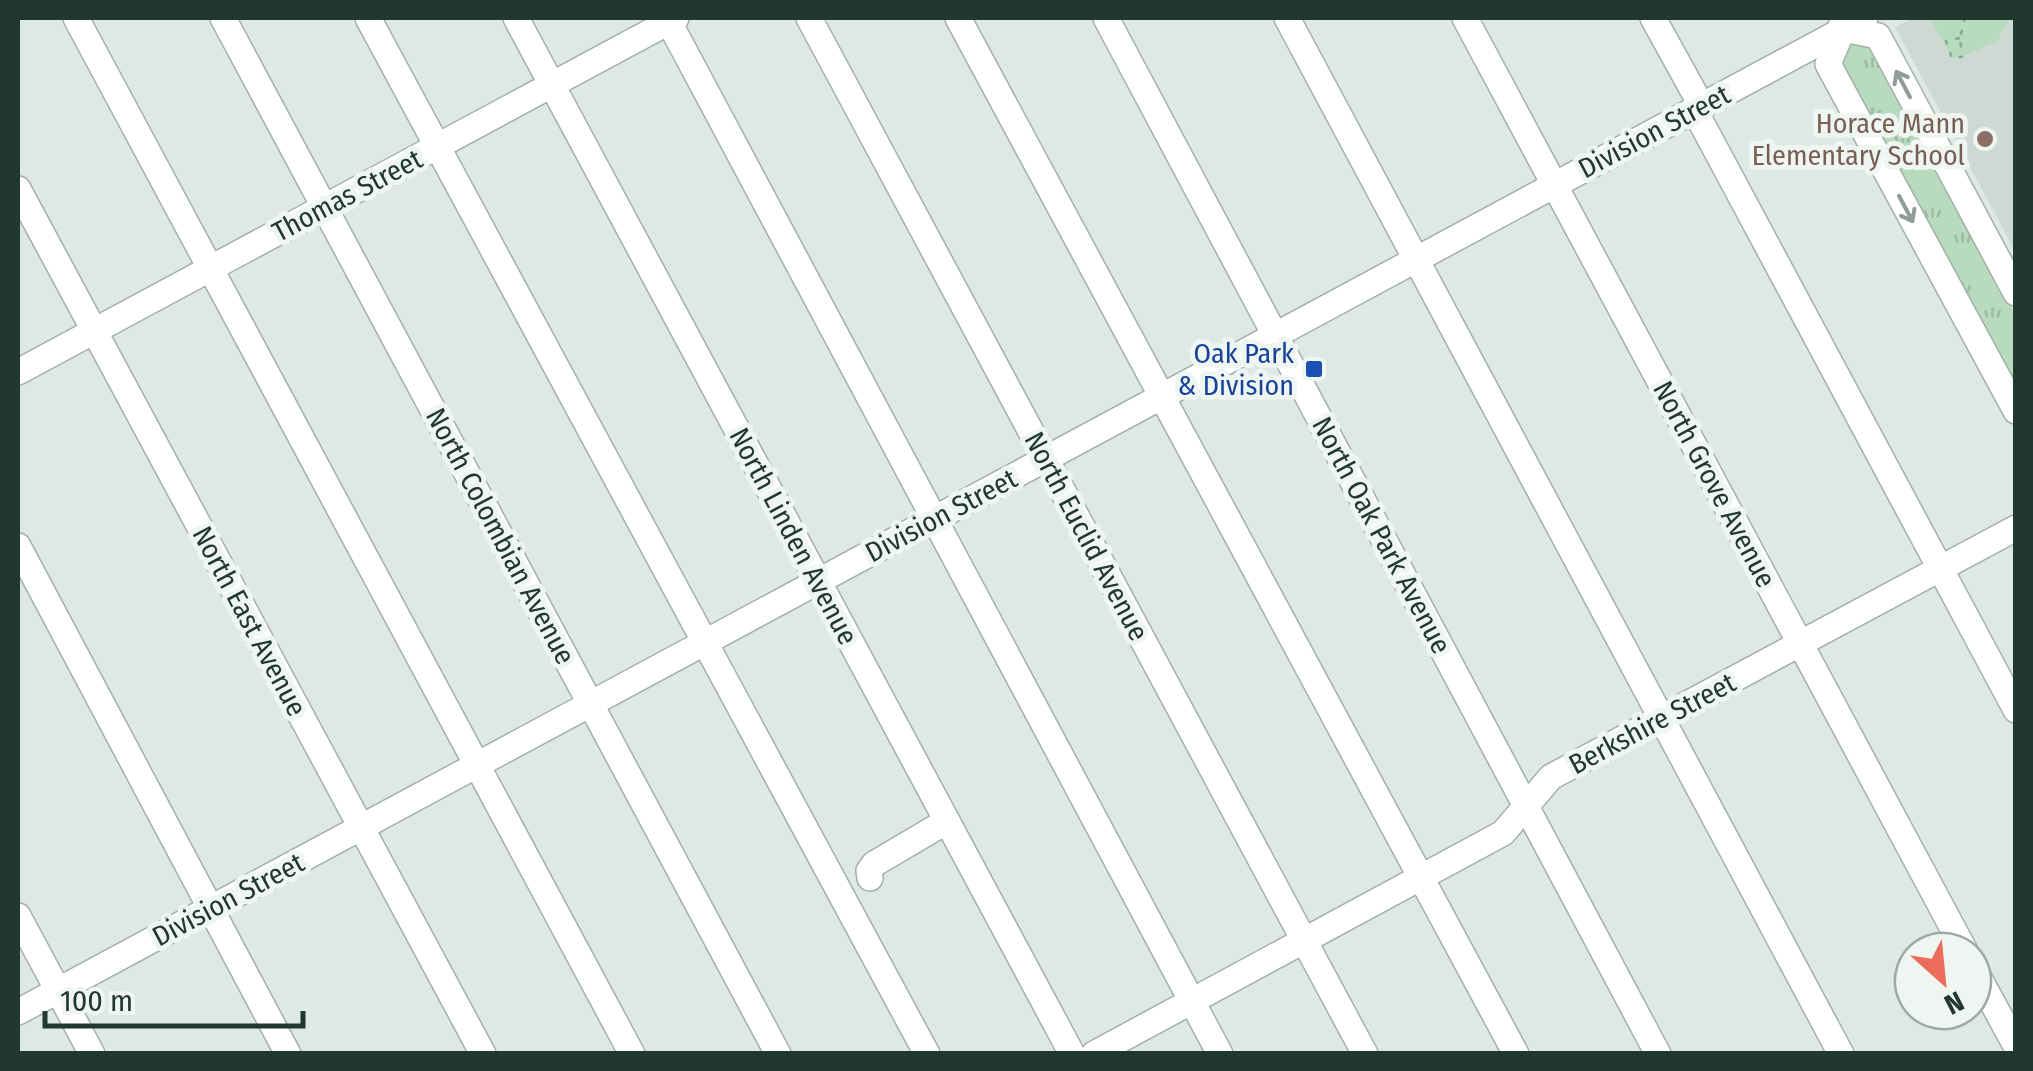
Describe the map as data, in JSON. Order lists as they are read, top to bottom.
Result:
{
  "streets": {
    "street": [
      "Division Street",
      "Thomas Street",
      "North Grove Avenue",
      "North Oak Park Avenue",
      "North Colombian Avenue",
      "North Linden Avenue",
      "North Euclid Avenue",
      "North East Avenue",
      "Berkshire Street"
    ]
  },
  "crossings": [
    ["Division Street", "North Grove Avenue"],
    ["Division Street", "North Oak Park Avenue"],
    ["Division Street", "North Colombian Avenue"],
    ["Division Street", "North Linden Avenue"],
    ["Division Street", "North Euclid Avenue"],
    ["Division Street", "North East Avenue"],
    ["Thomas Street", "North Colombian Avenue"],
    ["Thomas Street", "North Linden Avenue"],
    ["Thomas Street", "North East Avenue"],
    ["North Grove Avenue", "Berkshire Street"],
    ["North Oak Park Avenue", "Berkshire Street"],
    ["North Euclid Avenue", "Berkshire Street"]
  ],
  "places": {
    "other": ["Horace Mann Elementary School"],
    "transit": ["Oak Park & Division"]
  },
  "scale_bar": "100 m",
  "north": "bottom right"
}
